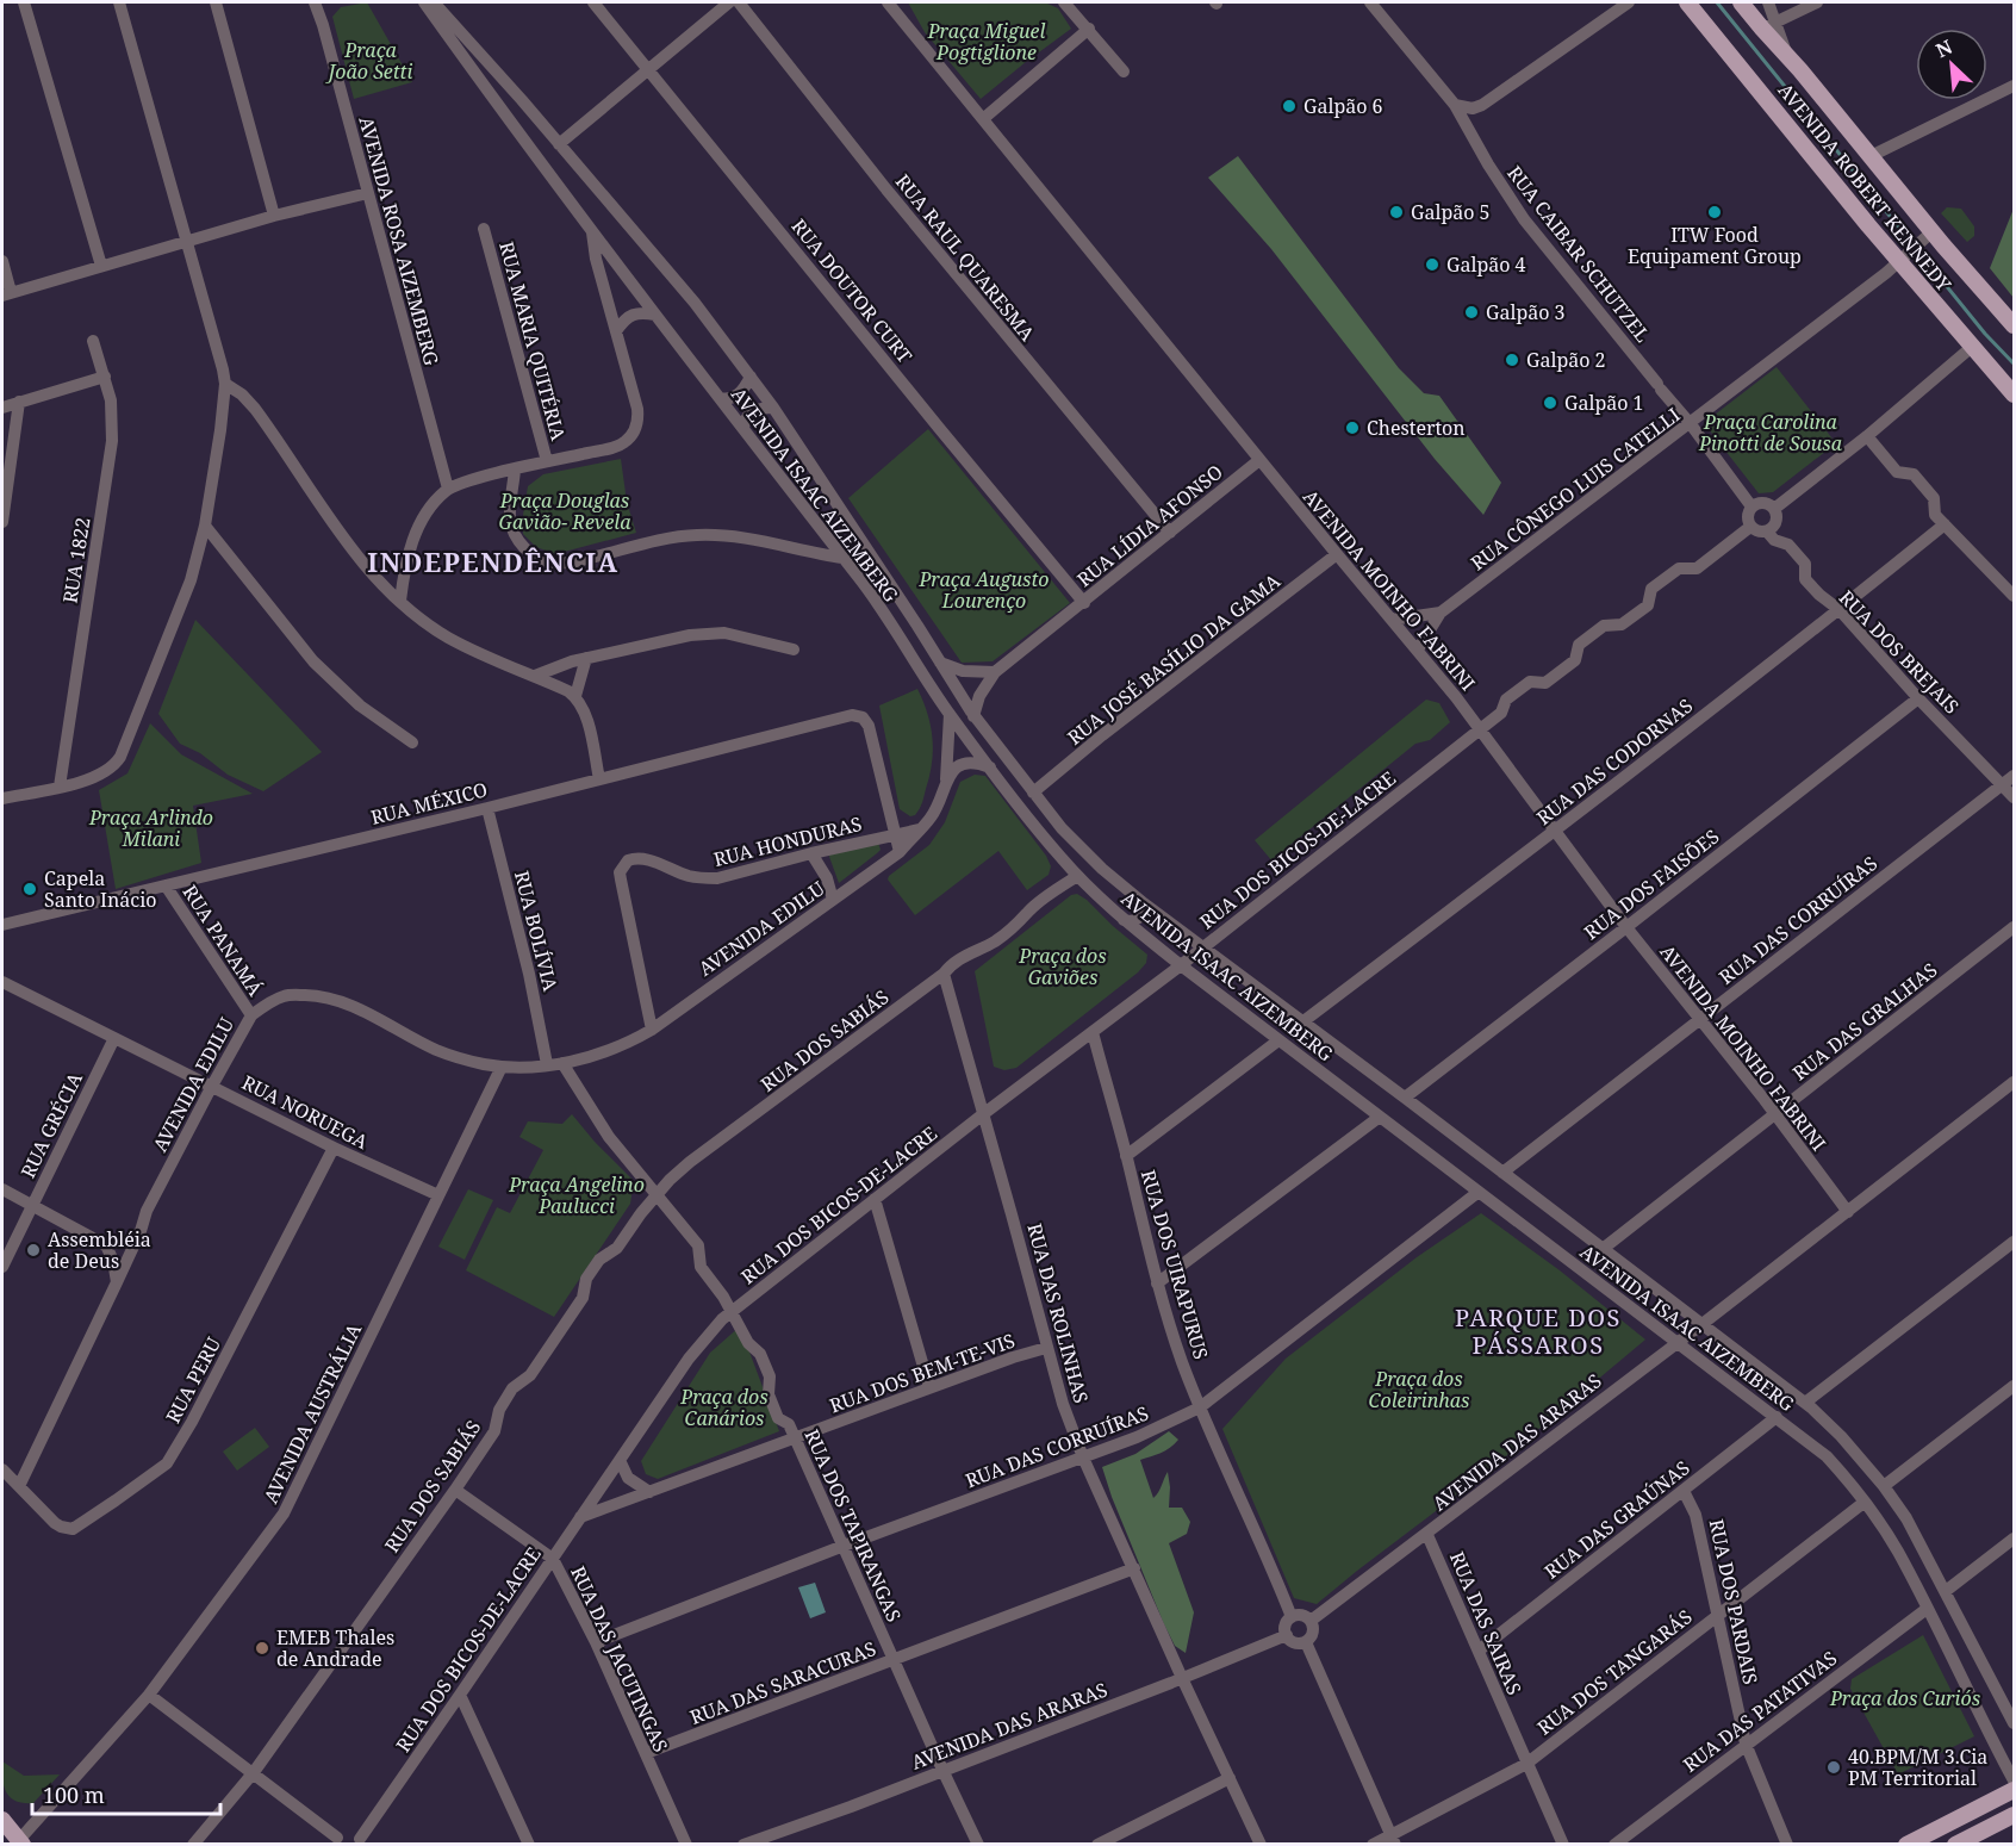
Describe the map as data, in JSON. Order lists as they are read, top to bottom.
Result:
{
  "streets": {
    "main road": ["AVENIDA ROBERT KENNEDY"],
    "street": [
      "AVENIDA ROSA AIZEMBERG",
      "RUA CAIBAR SCHUTZEL",
      "RUA RAUL QUARESMA",
      "RUA DOUTOR CURT",
      "RUA MARIA QUITÉRIA",
      "RUA CÔNEGO LUIS CATELLI",
      "AVENIDA ISAAC AIZEMBERG",
      "RUA LÍDIA AFONSO",
      "RUA 1822",
      "AVENIDA MOINHO FABRINI",
      "RUA DOS BREJAIS",
      "RUA JOSÉ BASÍLIO DA GAMA",
      "RUA DAS CODORNAS",
      "RUA MÉXICO",
      "RUA HONDURAS",
      "RUA DOS BICOS-DE-LACRE",
      "RUA DOS FAISÕES",
      "RUA DAS CORRUÍRAS",
      "AVENIDA EDILU",
      "RUA BOLÍVIA",
      "RUA PANAMÁ",
      "RUA DAS GRALHAS",
      "RUA DOS SABIÁS",
      "RUA NORUEGA",
      "RUA GRÉCIA",
      "RUA DOS UIRAPURUS",
      "RUA DAS ROLINHAS",
      "RUA DOS BEM-TE-VIS",
      "RUA PERU",
      "AVENIDA AUSTRÁLIA",
      "AVENIDA DAS ARARAS",
      "RUA DAS GRAÚNAS",
      "RUA DOS TAPIRANGAS",
      "RUA DOS PARDAIS",
      "RUA DAS SAIRAS",
      "RUA DAS JACUTINGAS",
      "RUA DOS TANGARÁS",
      "RUA DAS SARACURAS",
      "RUA DAS PATATIVAS"
    ]
  },
  "crossings": [
    ["AVENIDA ROBERT KENNEDY", "RUA CÔNEGO LUIS CATELLI"],
    ["RUA CAIBAR SCHUTZEL", "RUA CÔNEGO LUIS CATELLI"],
    ["RUA CAIBAR SCHUTZEL", "RUA DOS BREJAIS"],
    ["RUA CAIBAR SCHUTZEL", "RUA DOS BICOS-DE-LACRE"],
    ["RUA RAUL QUARESMA", "RUA LÍDIA AFONSO"],
    ["RUA DOUTOR CURT", "RUA LÍDIA AFONSO"],
    ["RUA CÔNEGO LUIS CATELLI", "AVENIDA MOINHO FABRINI"],
    ["AVENIDA ISAAC AIZEMBERG", "RUA LÍDIA AFONSO"],
    ["AVENIDA ISAAC AIZEMBERG", "RUA JOSÉ BASÍLIO DA GAMA"],
    ["AVENIDA ISAAC AIZEMBERG", "RUA DAS CODORNAS"],
    ["AVENIDA ISAAC AIZEMBERG", "RUA DOS BICOS-DE-LACRE"],
    ["AVENIDA ISAAC AIZEMBERG", "RUA DOS FAISÕES"],
    ["AVENIDA ISAAC AIZEMBERG", "RUA DAS CORRUÍRAS"],
    ["AVENIDA ISAAC AIZEMBERG", "AVENIDA EDILU"],
    ["AVENIDA ISAAC AIZEMBERG", "RUA DAS GRALHAS"],
    ["AVENIDA ISAAC AIZEMBERG", "RUA DOS SABIÁS"],
    ["AVENIDA ISAAC AIZEMBERG", "AVENIDA DAS ARARAS"],
    ["AVENIDA ISAAC AIZEMBERG", "RUA DAS GRAÚNAS"],
    ["AVENIDA ISAAC AIZEMBERG", "RUA DOS TANGARÁS"],
    ["AVENIDA ISAAC AIZEMBERG", "RUA DAS PATATIVAS"],
    ["RUA LÍDIA AFONSO", "AVENIDA MOINHO FABRINI"],
    ["AVENIDA MOINHO FABRINI", "RUA JOSÉ BASÍLIO DA GAMA"],
    ["AVENIDA MOINHO FABRINI", "RUA DAS CODORNAS"],
    ["AVENIDA MOINHO FABRINI", "RUA DOS BICOS-DE-LACRE"],
    ["AVENIDA MOINHO FABRINI", "RUA DOS FAISÕES"],
    ["AVENIDA MOINHO FABRINI", "RUA DAS CORRUÍRAS"],
    ["AVENIDA MOINHO FABRINI", "RUA DAS GRALHAS"],
    ["RUA DOS BREJAIS", "RUA DAS CODORNAS"],
    ["RUA DOS BREJAIS", "RUA DOS BICOS-DE-LACRE"],
    ["RUA DOS BREJAIS", "RUA DOS FAISÕES"],
    ["RUA DOS BREJAIS", "RUA DAS CORRUÍRAS"],
    ["RUA MÉXICO", "RUA HONDURAS"],
    ["RUA MÉXICO", "RUA BOLÍVIA"],
    ["RUA MÉXICO", "RUA PANAMÁ"],
    ["RUA HONDURAS", "AVENIDA EDILU"],
    ["RUA DOS BICOS-DE-LACRE", "RUA DOS UIRAPURUS"],
    ["RUA DOS BICOS-DE-LACRE", "RUA DAS ROLINHAS"],
    ["RUA DOS BICOS-DE-LACRE", "RUA DOS BEM-TE-VIS"],
    ["RUA DOS BICOS-DE-LACRE", "RUA DOS TAPIRANGAS"],
    ["RUA DOS BICOS-DE-LACRE", "RUA DAS JACUTINGAS"],
    ["RUA DAS CORRUÍRAS", "RUA DOS UIRAPURUS"],
    ["RUA DAS CORRUÍRAS", "RUA DAS ROLINHAS"],
    ["RUA DAS CORRUÍRAS", "RUA DOS TAPIRANGAS"],
    ["RUA DAS CORRUÍRAS", "RUA DAS JACUTINGAS"],
    ["AVENIDA EDILU", "RUA BOLÍVIA"],
    ["AVENIDA EDILU", "RUA PANAMÁ"],
    ["AVENIDA EDILU", "RUA NORUEGA"],
    ["AVENIDA EDILU", "RUA PERU"],
    ["AVENIDA EDILU", "AVENIDA AUSTRÁLIA"],
    ["AVENIDA EDILU", "RUA DOS TAPIRANGAS"],
    ["RUA DOS SABIÁS", "RUA DAS ROLINHAS"],
    ["RUA DOS SABIÁS", "RUA DOS TAPIRANGAS"],
    ["RUA DOS SABIÁS", "RUA DAS JACUTINGAS"],
    ["RUA NORUEGA", "RUA GRÉCIA"],
    ["RUA NORUEGA", "RUA PERU"],
    ["RUA NORUEGA", "AVENIDA AUSTRÁLIA"],
    ["RUA DOS UIRAPURUS", "AVENIDA DAS ARARAS"],
    ["RUA DAS ROLINHAS", "RUA DOS BEM-TE-VIS"],
    ["RUA DAS ROLINHAS", "AVENIDA DAS ARARAS"],
    ["RUA DAS ROLINHAS", "RUA DAS SARACURAS"],
    ["RUA DOS BEM-TE-VIS", "RUA DOS TAPIRANGAS"],
    ["AVENIDA DAS ARARAS", "RUA DOS TAPIRANGAS"],
    ["AVENIDA DAS ARARAS", "RUA DAS SAIRAS"],
    ["RUA DAS GRAÚNAS", "RUA DOS PARDAIS"],
    ["RUA DAS GRAÚNAS", "RUA DAS SAIRAS"],
    ["RUA DOS TAPIRANGAS", "RUA DAS SARACURAS"],
    ["RUA DOS PARDAIS", "RUA DOS TANGARÁS"],
    ["RUA DOS PARDAIS", "RUA DAS PATATIVAS"],
    ["RUA DAS SAIRAS", "RUA DOS TANGARÁS"],
    ["RUA DAS JACUTINGAS", "RUA DAS SARACURAS"]
  ],
  "districts": ["INDEPENDÊNCIA", "PARQUE DOS PÁSSAROS"],
  "parks": [
    "Praça Miguel Pogtiglione",
    "Praça João Setti",
    "Praça Carolina Pinotti de Sousa",
    "Praça Douglas Gavião- Revela",
    "Praça Augusto Lourenço",
    "Praça Arlindo Milani",
    "Praça dos Gaviões",
    "Praça Angelino Paulucci",
    "Praça dos Coleirinhas",
    "Praça dos Canários",
    "Praça dos Curiós"
  ],
  "places": [
    "Galpão 6",
    "Galpão 5",
    "ITW Food Equipament Group",
    "Galpão 4",
    "Galpão 3",
    "Galpão 2",
    "Galpão 1",
    "Chesterton",
    "Capela Santo Inácio",
    "Assembléia de Deus",
    "EMEB Thales de Andrade",
    "40.BPM/M 3.Cia PM Territorial"
  ],
  "scale_bar": "100 m",
  "north": "top left"
}
